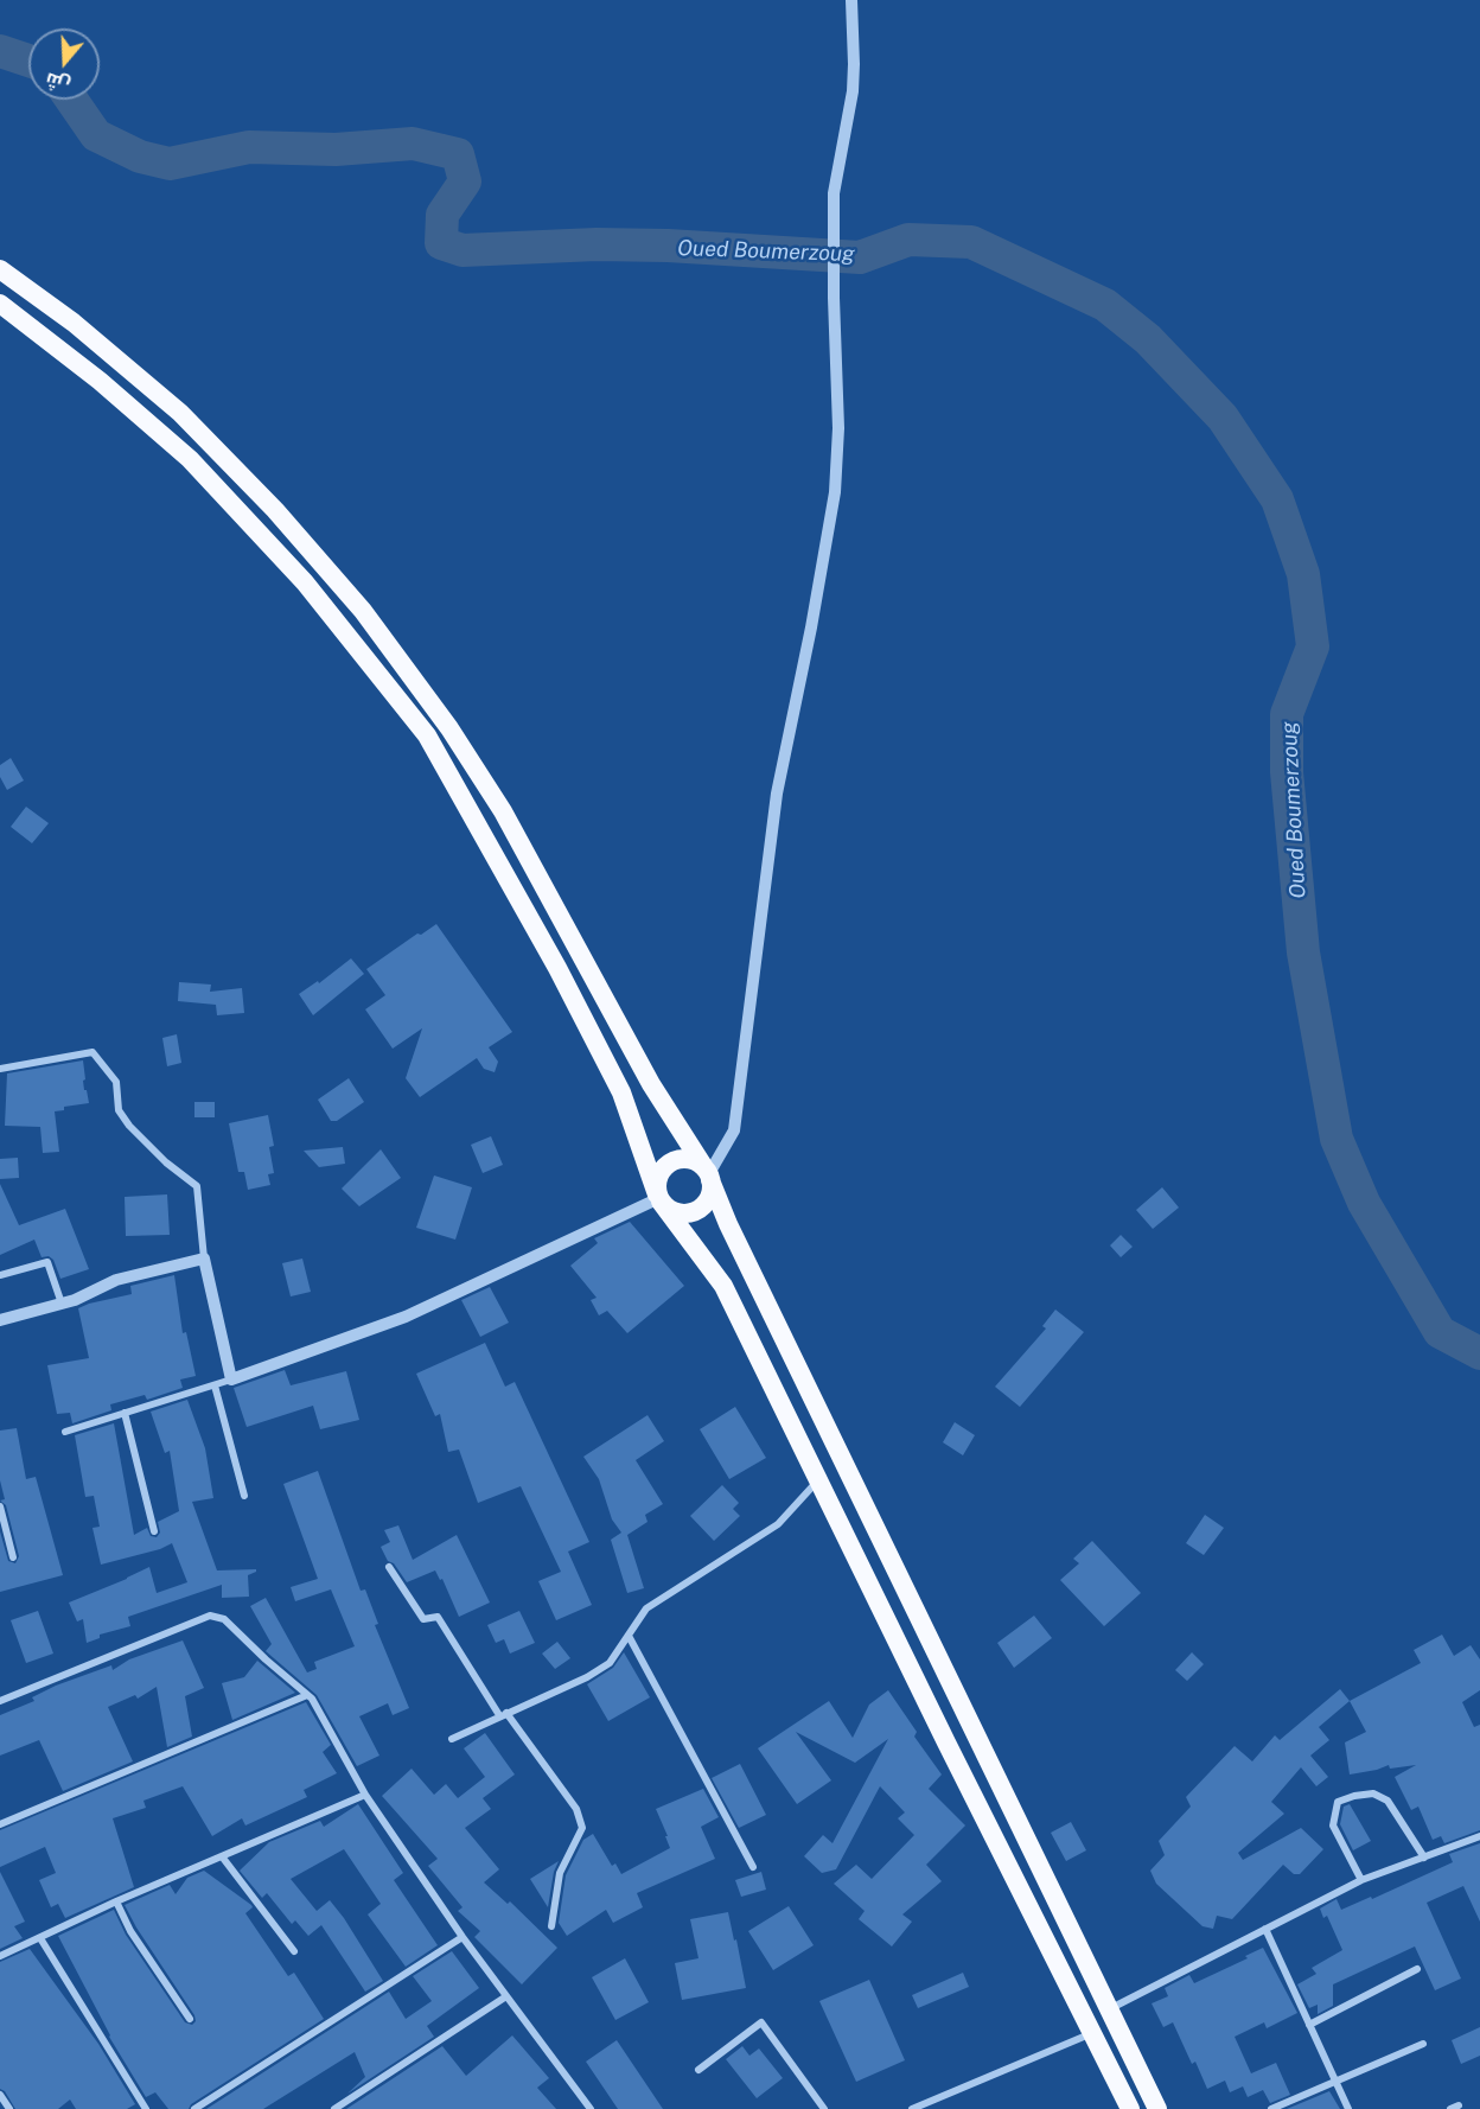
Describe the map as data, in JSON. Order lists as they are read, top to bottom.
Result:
{
  "water": ["Oued Boumerzoug"],
  "north": "bottom"
}
